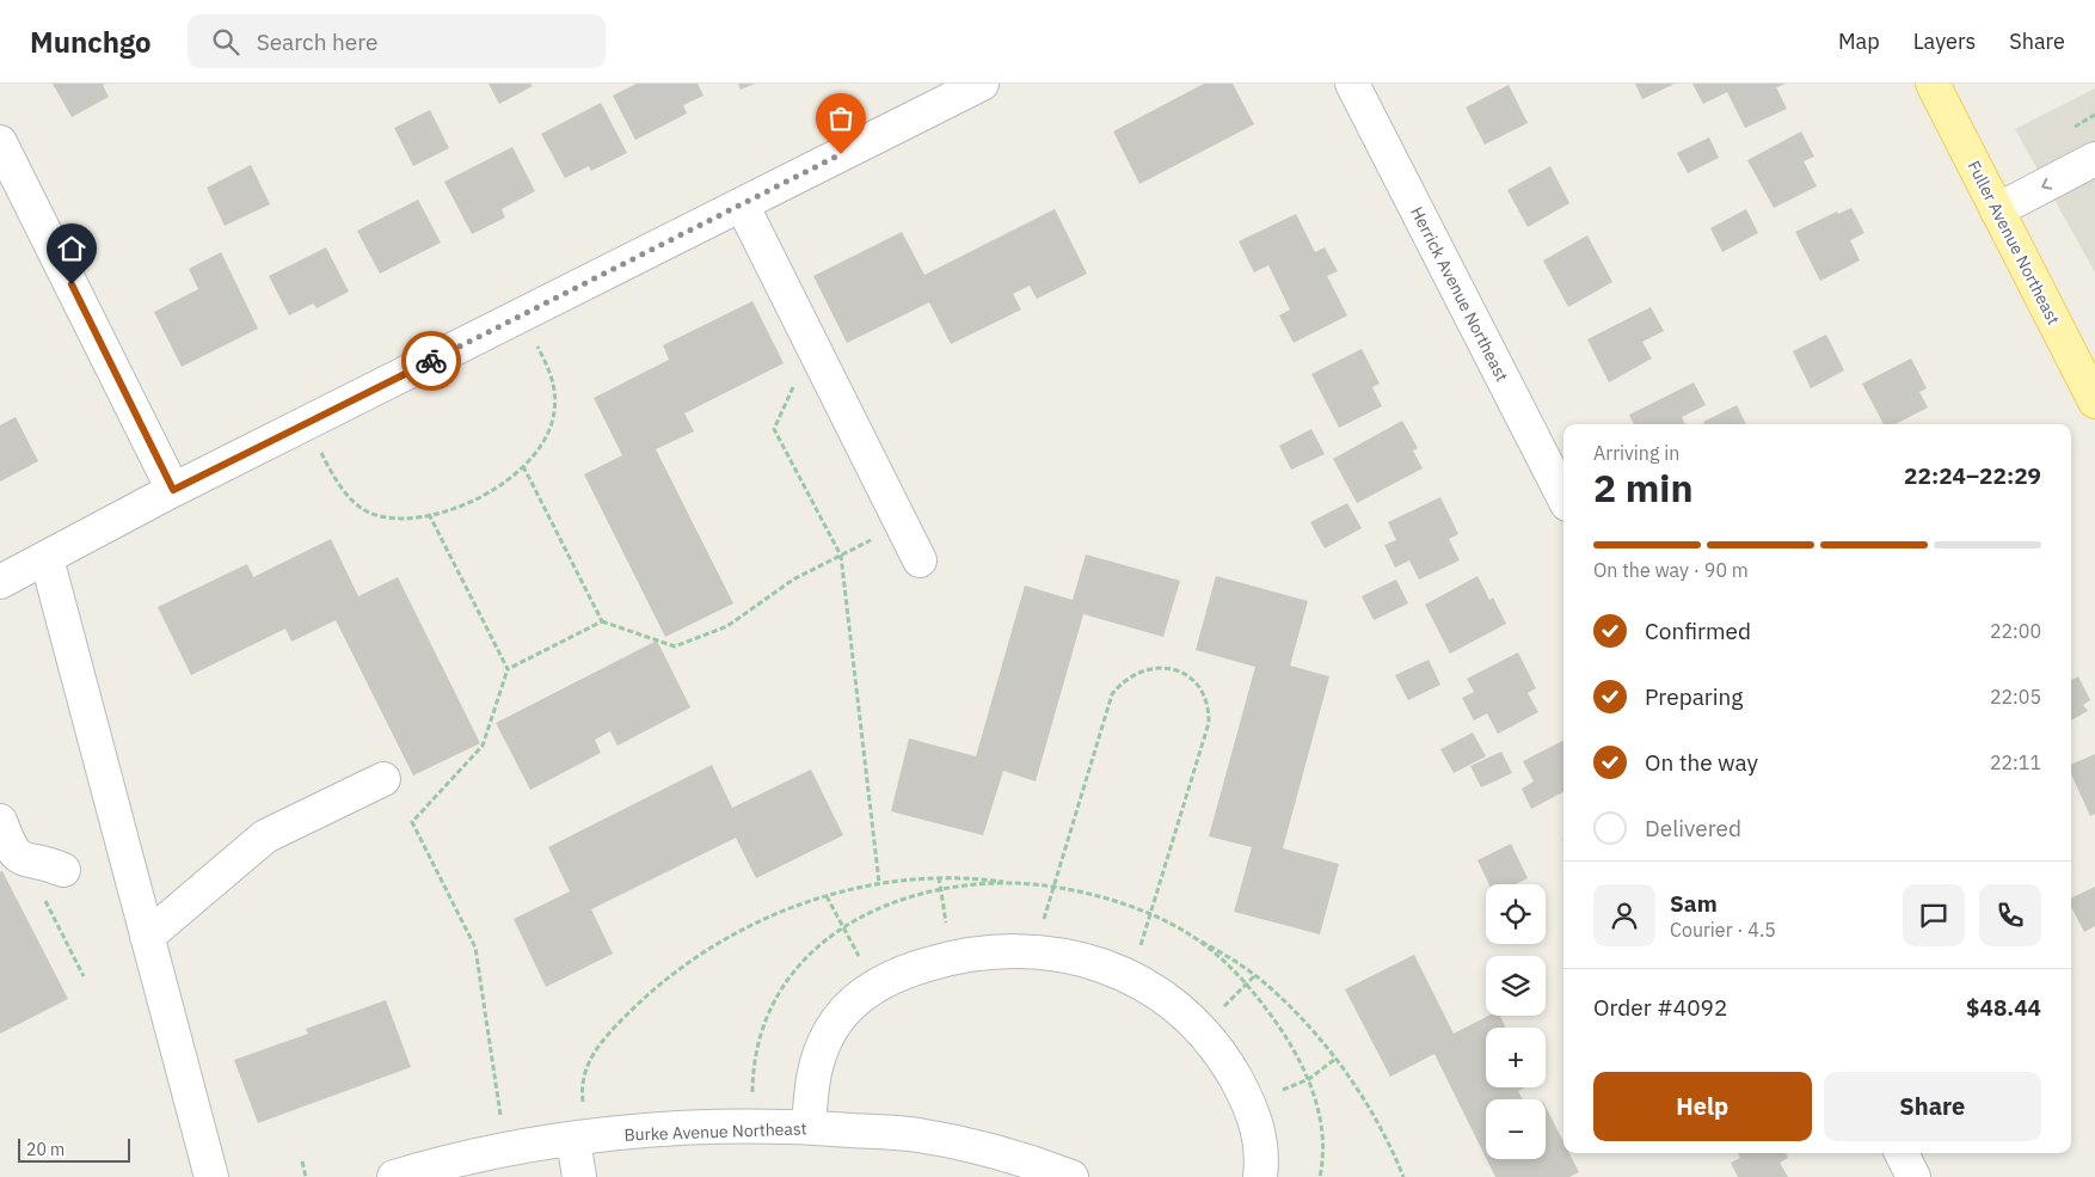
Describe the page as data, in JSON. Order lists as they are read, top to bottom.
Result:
{
  "streets": {
    "main road": ["Fuller Avenue Northeast"],
    "street": ["Herrick Avenue Northeast", "Burke Avenue Northeast"]
  },
  "scale_bar": "20 m",
  "page": {
    "header": "Munchgo",
    "search": "Search here",
    "nav": ["Map", "Layers", "Share"],
    "heading": ["2 min", "Arriving in", "22:24–22:29"],
    "panel": [
      "Sam",
      "Courier · 4.5",
      "Order #4092",
      "$48.44"
    ],
    "bar": "On the way · 90 m",
    "list": [
      ["Confirmed", "22:00"],
      ["Preparing", "22:05"],
      ["On the way", "22:11"],
      "Delivered"
    ],
    "map_buttons": ["+", "−"],
    "buttons": ["Help", "Share"],
    "scale": "20 m"
  }
}
